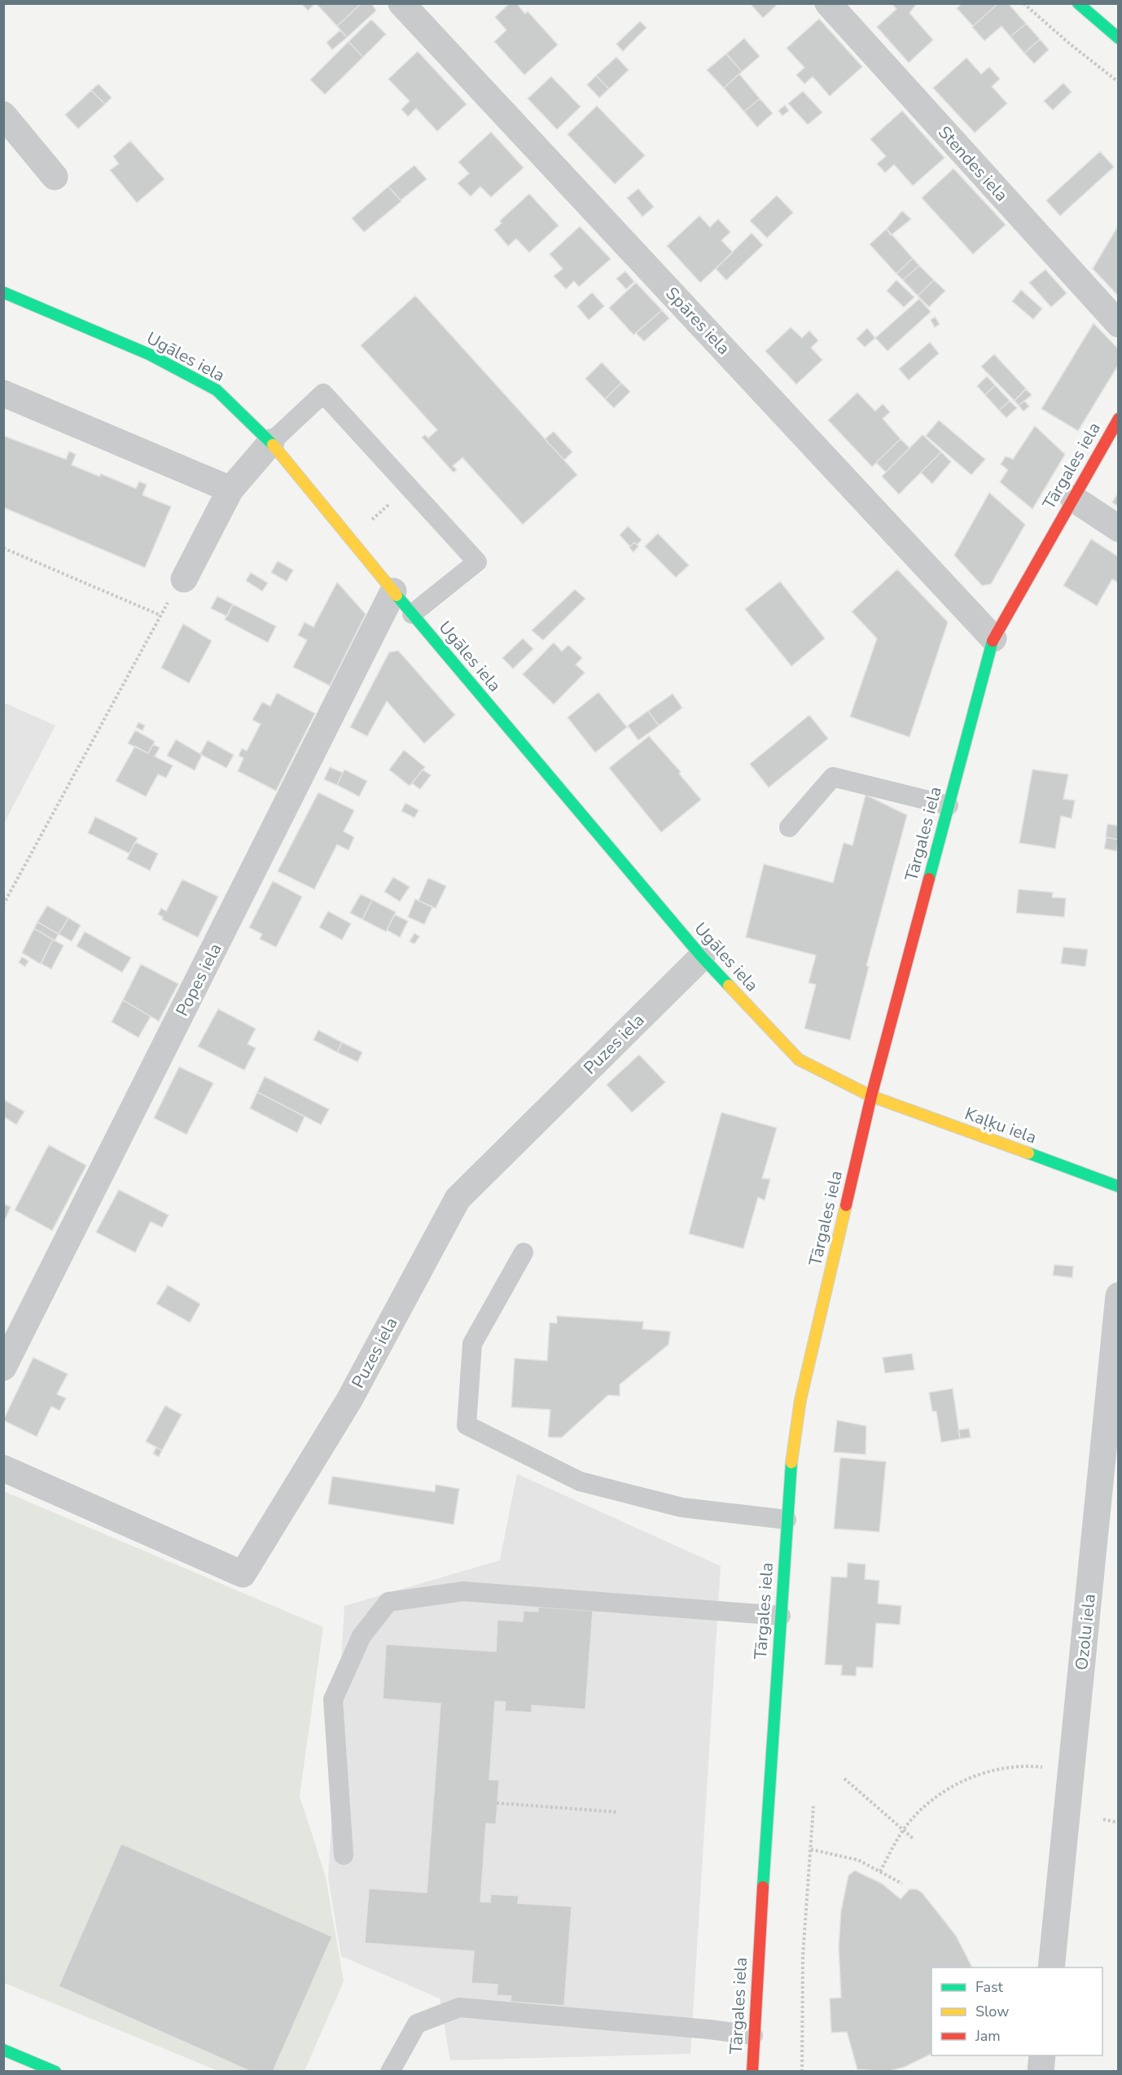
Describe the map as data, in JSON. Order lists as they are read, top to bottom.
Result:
{
  "streets": {
    "street": [
      "Stendes iela",
      "Spāres iela",
      "Ugāles iela",
      "Tārgales iela",
      "Popes iela",
      "Puzes iela",
      "Kaļķu iela",
      "Ozolu iela"
    ]
  },
  "crossings": [
    ["Spāres iela", "Tārgales iela"],
    ["Ugāles iela", "Tārgales iela"],
    ["Ugāles iela", "Popes iela"],
    ["Ugāles iela", "Puzes iela"],
    ["Ugāles iela", "Kaļķu iela"],
    ["Tārgales iela", "Kaļķu iela"]
  ],
  "legend": ["Fast", "Slow", "Jam"]
}
